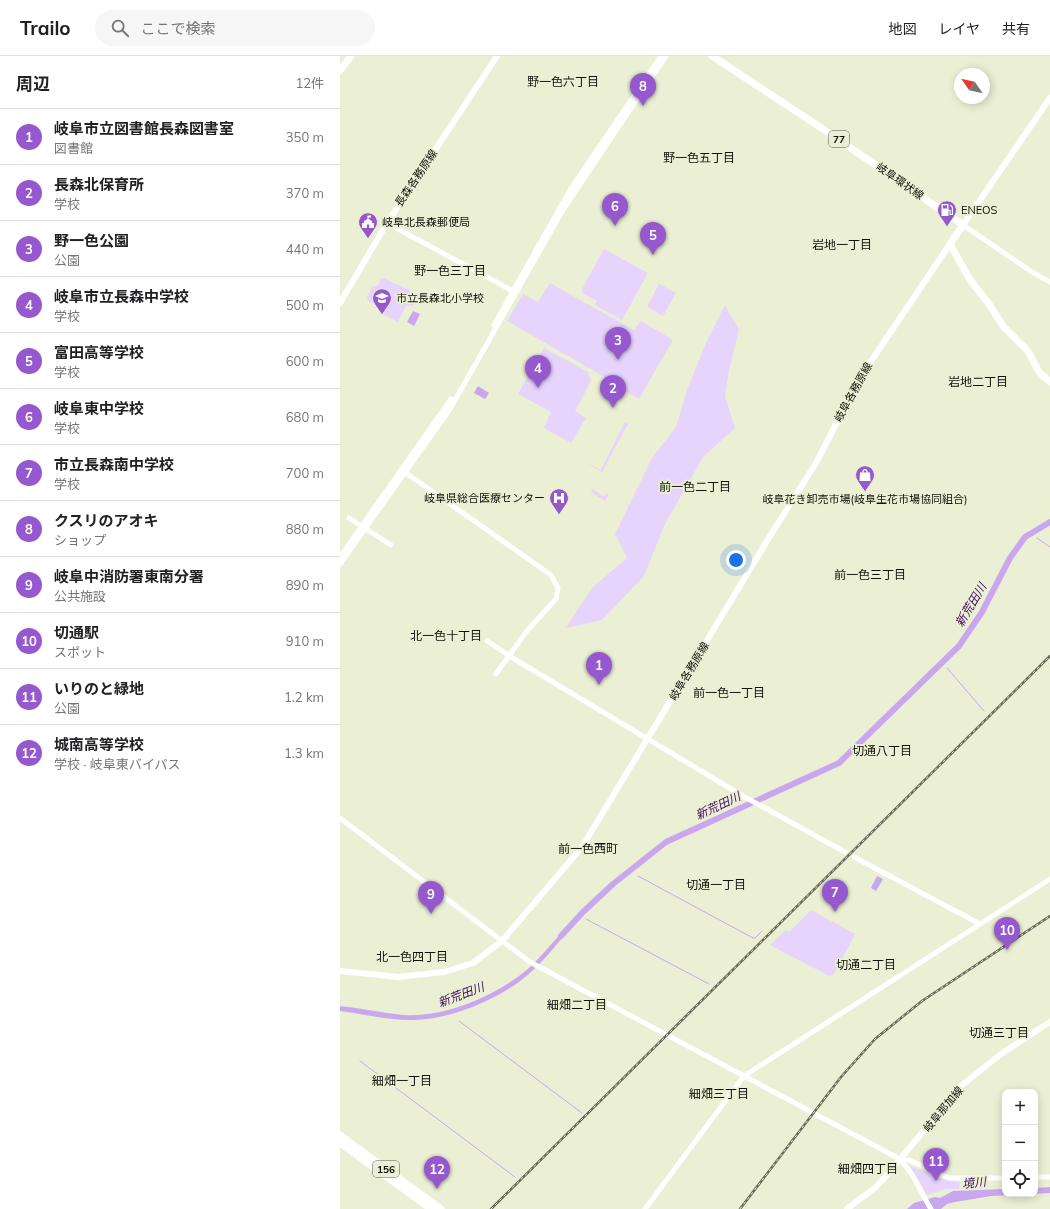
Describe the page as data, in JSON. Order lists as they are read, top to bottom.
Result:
{
  "streets": {
    "main road": [
      "77",
      "長森各務原線",
      "岐阜環状線",
      "岐阜各務原線",
      "岐阜那加線",
      "156"
    ]
  },
  "districts": [
    "野一色六丁目",
    "野一色五丁目",
    "岩地一丁目",
    "野一色三丁目",
    "岩地二丁目",
    "前一色二丁目",
    "前一色三丁目",
    "北一色十丁目",
    "前一色一丁目",
    "切通八丁目",
    "前一色西町",
    "切通一丁目",
    "北一色四丁目",
    "切通二丁目",
    "細畑二丁目",
    "切通三丁目",
    "細畑一丁目",
    "細畑三丁目",
    "細畑四丁目"
  ],
  "water": ["新荒田川", "境川"],
  "places": {
    "fuel station": ["ENEOS"],
    "public building": ["岐阜北長森郵便局"],
    "school or university": ["市立長森北小学校"],
    "shop": ["岐阜花き卸売市場(岐阜生花市場協同組合)"],
    "hospital": ["岐阜県総合医療センター"]
  },
  "north": "top left",
  "page": {
    "header": "Trailo",
    "search": "ここで検索",
    "nav": ["地図", "レイヤ", "共有"],
    "heading": ["周辺", "12件"],
    "pins": [
      "8",
      "6",
      "5",
      "3",
      "4",
      "2",
      "1",
      "7",
      "9",
      "10",
      "11",
      "12"
    ],
    "list": [
      {
        "mark": "1",
        "name": "岐阜市立図書館長森図書室",
        "note": "図書館",
        "value": "350 m"
      },
      {
        "mark": "2",
        "name": "長森北保育所",
        "note": "学校",
        "value": "370 m"
      },
      {
        "mark": "3",
        "name": "野一色公園",
        "note": "公園",
        "value": "440 m"
      },
      {
        "mark": "4",
        "name": "岐阜市立長森中学校",
        "note": "学校",
        "value": "500 m"
      },
      {
        "mark": "5",
        "name": "富田高等学校",
        "note": "学校",
        "value": "600 m"
      },
      {
        "mark": "6",
        "name": "岐阜東中学校",
        "note": "学校",
        "value": "680 m"
      },
      {
        "mark": "7",
        "name": "市立長森南中学校",
        "note": "学校",
        "value": "700 m"
      },
      {
        "mark": "8",
        "name": "クスリのアオキ",
        "note": "ショップ",
        "value": "880 m"
      },
      {
        "mark": "9",
        "name": "岐阜中消防署東南分署",
        "note": "公共施設",
        "value": "890 m"
      },
      {
        "mark": "10",
        "name": "切通駅",
        "note": "スポット",
        "value": "910 m"
      },
      {
        "mark": "11",
        "name": "いりのと緑地",
        "note": "公園",
        "value": "1.2 km"
      },
      {
        "mark": "12",
        "name": "城南高等学校",
        "note": "学校 · 岐阜東バイパス",
        "value": "1.3 km"
      }
    ],
    "map_buttons": ["+", "−"]
  }
}
